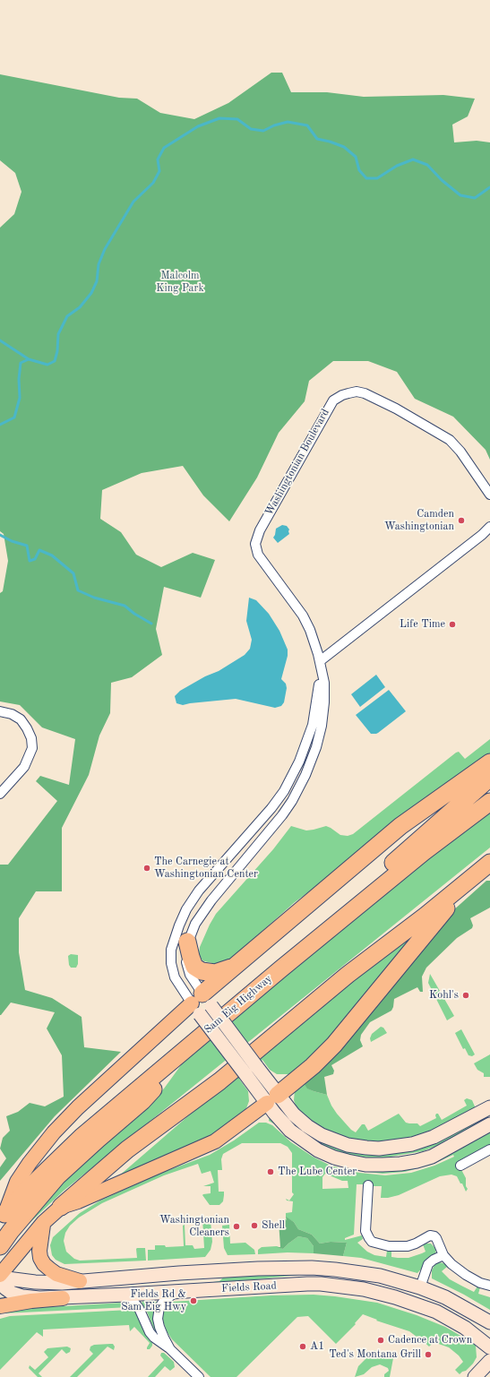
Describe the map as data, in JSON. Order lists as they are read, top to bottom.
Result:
{
  "streets": {
    "highway": ["Sam Eig Highway"],
    "main road": ["Washingtonian Boulevard", "Fields Road"]
  },
  "parks": ["Malcolm King Park"],
  "places": [
    "Camden Washingtonian",
    "Life Time",
    "The Carnegie at Washingtonian Center",
    "Kohl's",
    "The Lube Center",
    "Shell",
    "Washingtonian Cleaners",
    "Fields Rd & Sam Eig Hwy",
    "Cadence at Crown",
    "A1",
    "Ted's Montana Grill"
  ]
}
